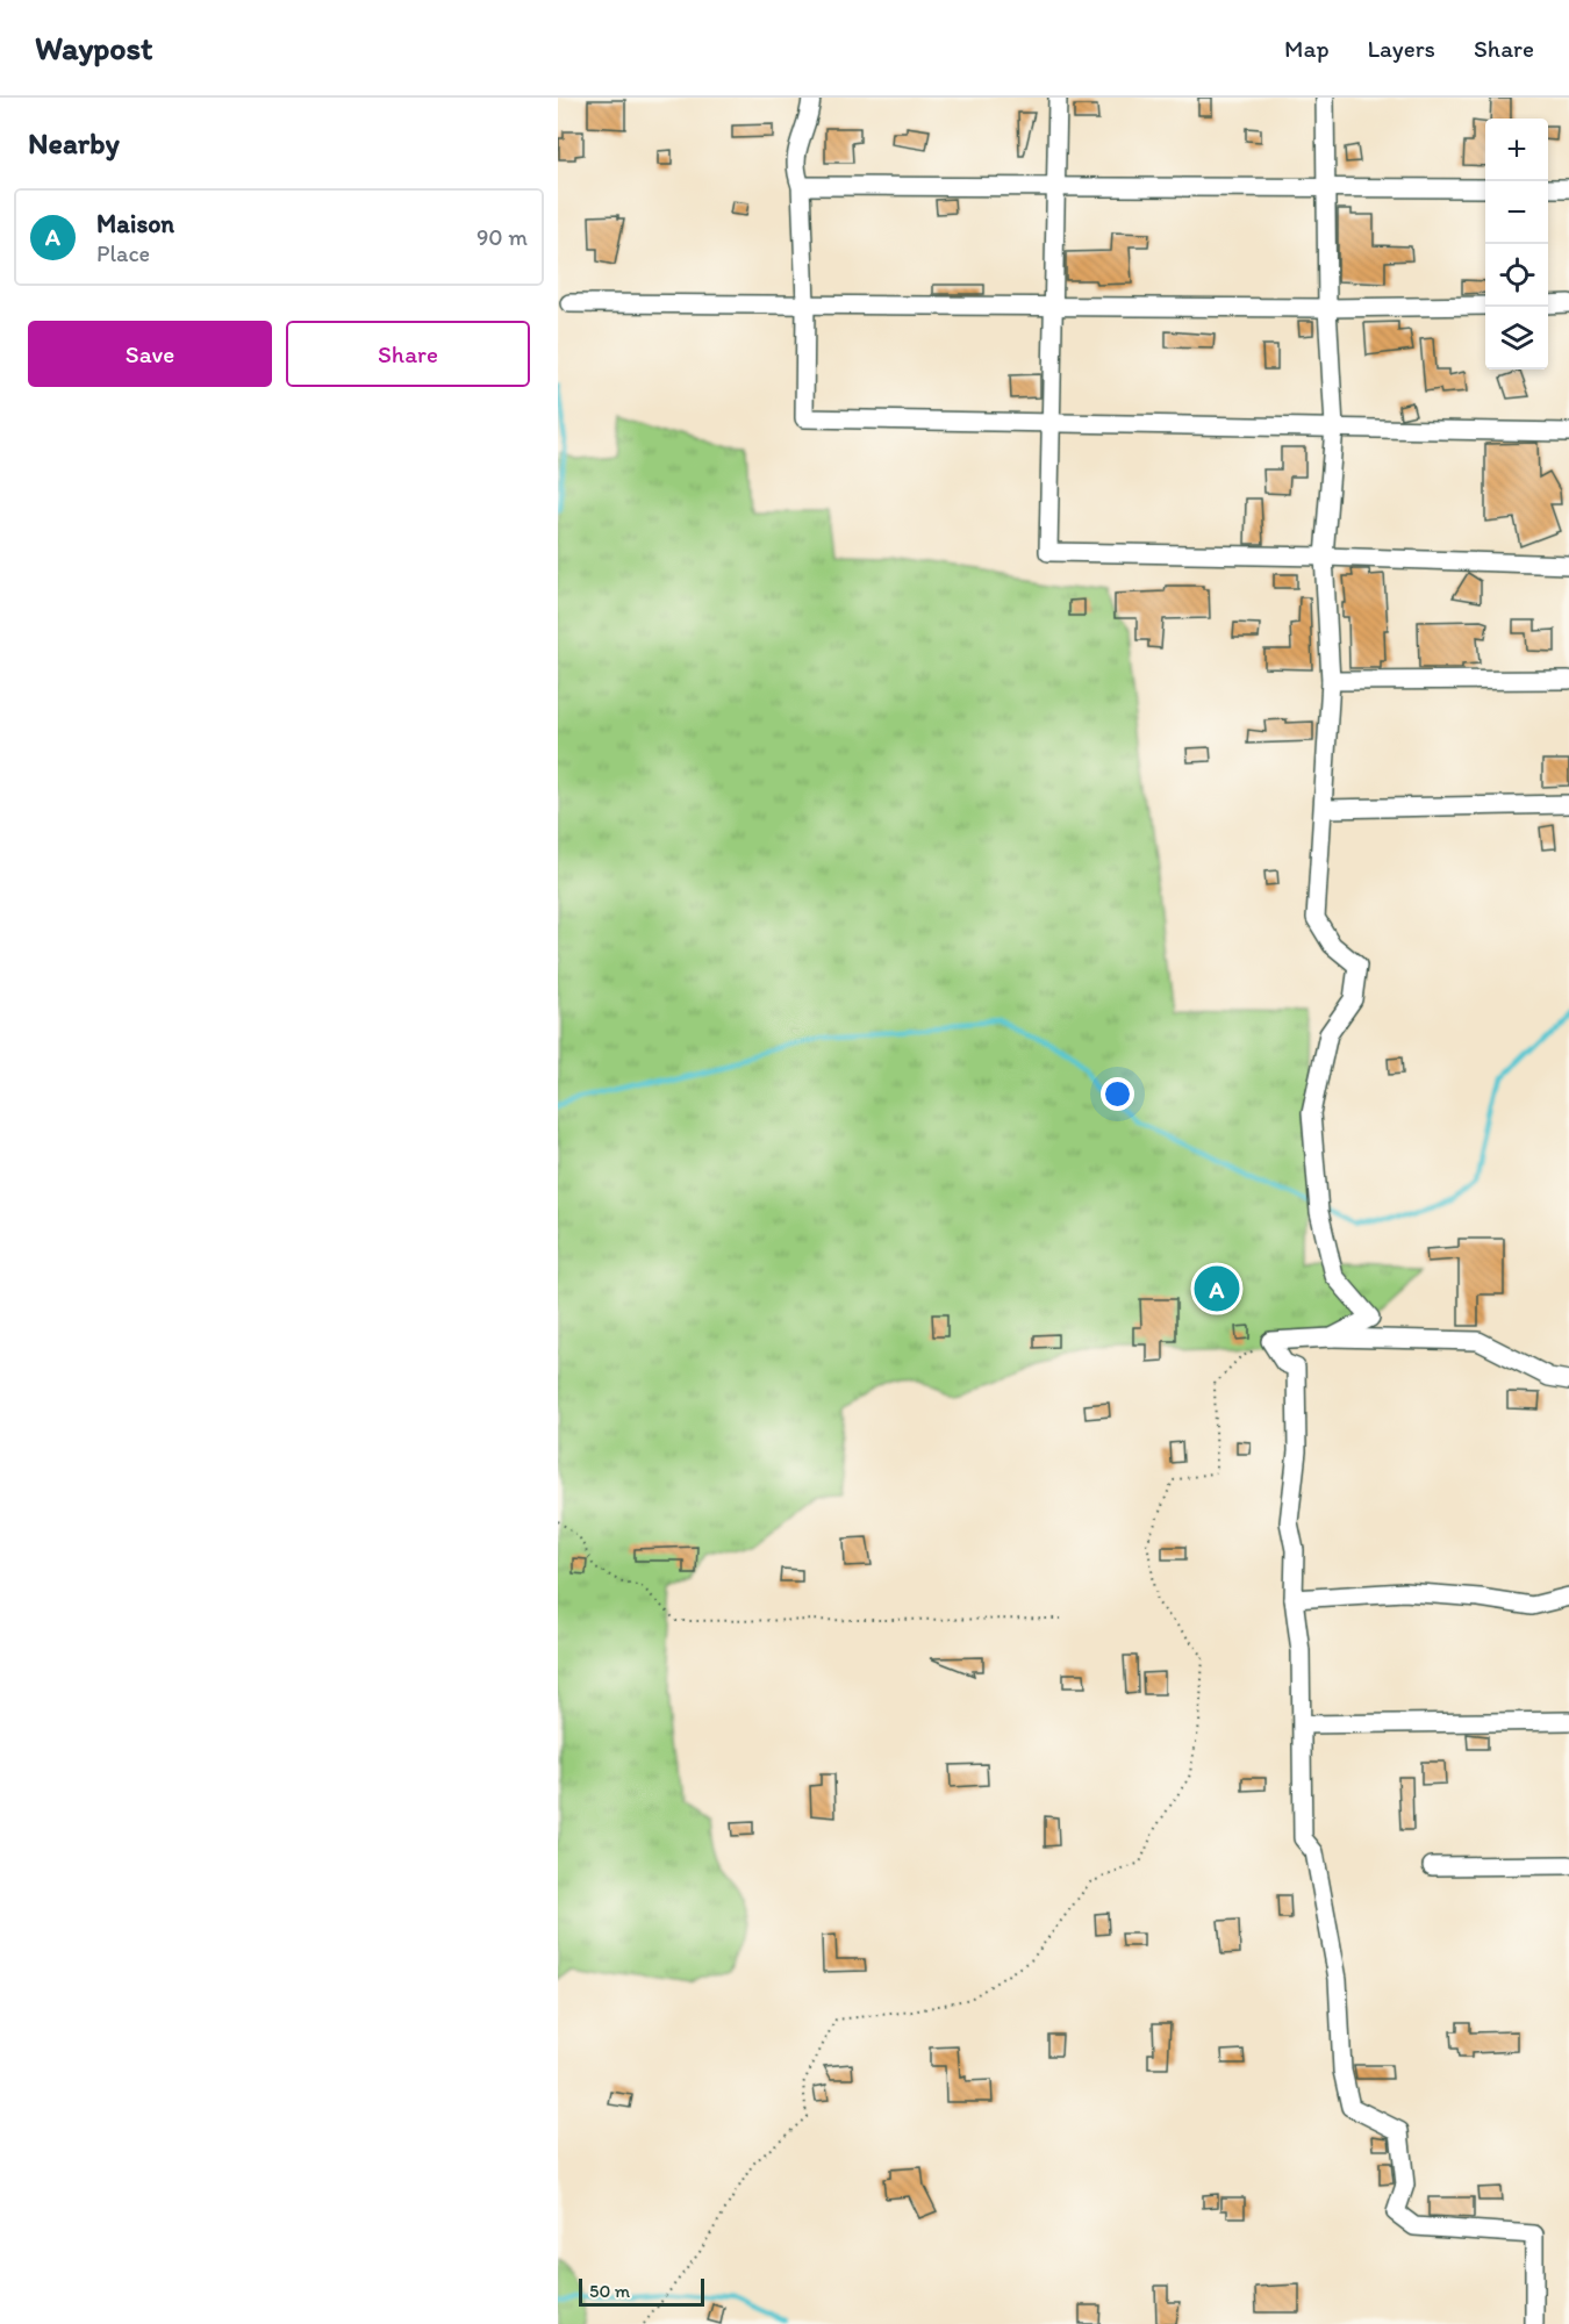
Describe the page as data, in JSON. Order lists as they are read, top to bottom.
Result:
{
  "scale_bar": "50 m",
  "page": {
    "header": "Waypost",
    "nav": ["Map", "Layers", "Share"],
    "heading": "Nearby",
    "map_buttons": ["+", "−"],
    "list": [
      {
        "mark": "A",
        "name": "Maison",
        "note": "Place",
        "value": "90 m"
      }
    ],
    "buttons": ["Save", "Share"],
    "pins": "A",
    "scale": "50 m"
  }
}
